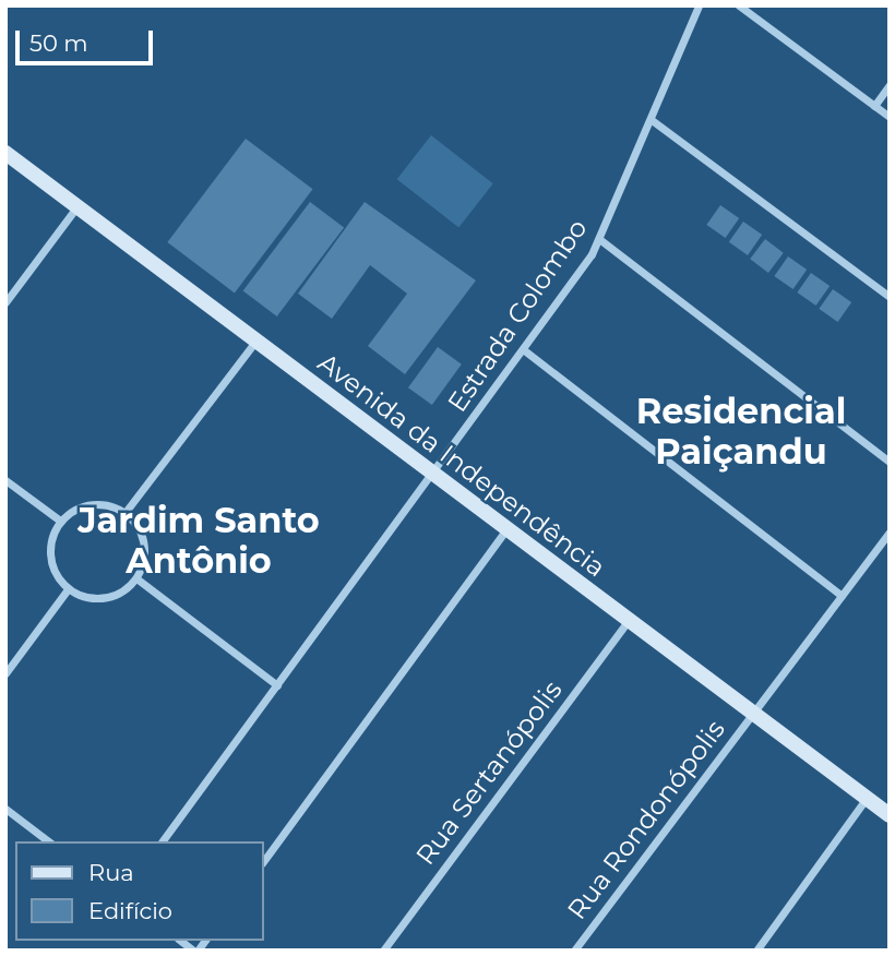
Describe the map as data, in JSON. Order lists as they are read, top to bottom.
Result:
{
  "streets": {
    "street": [
      "Estrada Colombo",
      "Avenida da Independência",
      "Rua Sertanópolis",
      "Rua Rondonópolis"
    ]
  },
  "crossings": [
    ["Estrada Colombo", "Avenida da Independência"],
    ["Avenida da Independência", "Rua Sertanópolis"],
    ["Avenida da Independência", "Rua Rondonópolis"]
  ],
  "districts": ["Residencial Paiçandu", "Jardim Santo Antônio"],
  "legend": ["Rua", "Edifício"],
  "scale_bar": "50 m"
}
